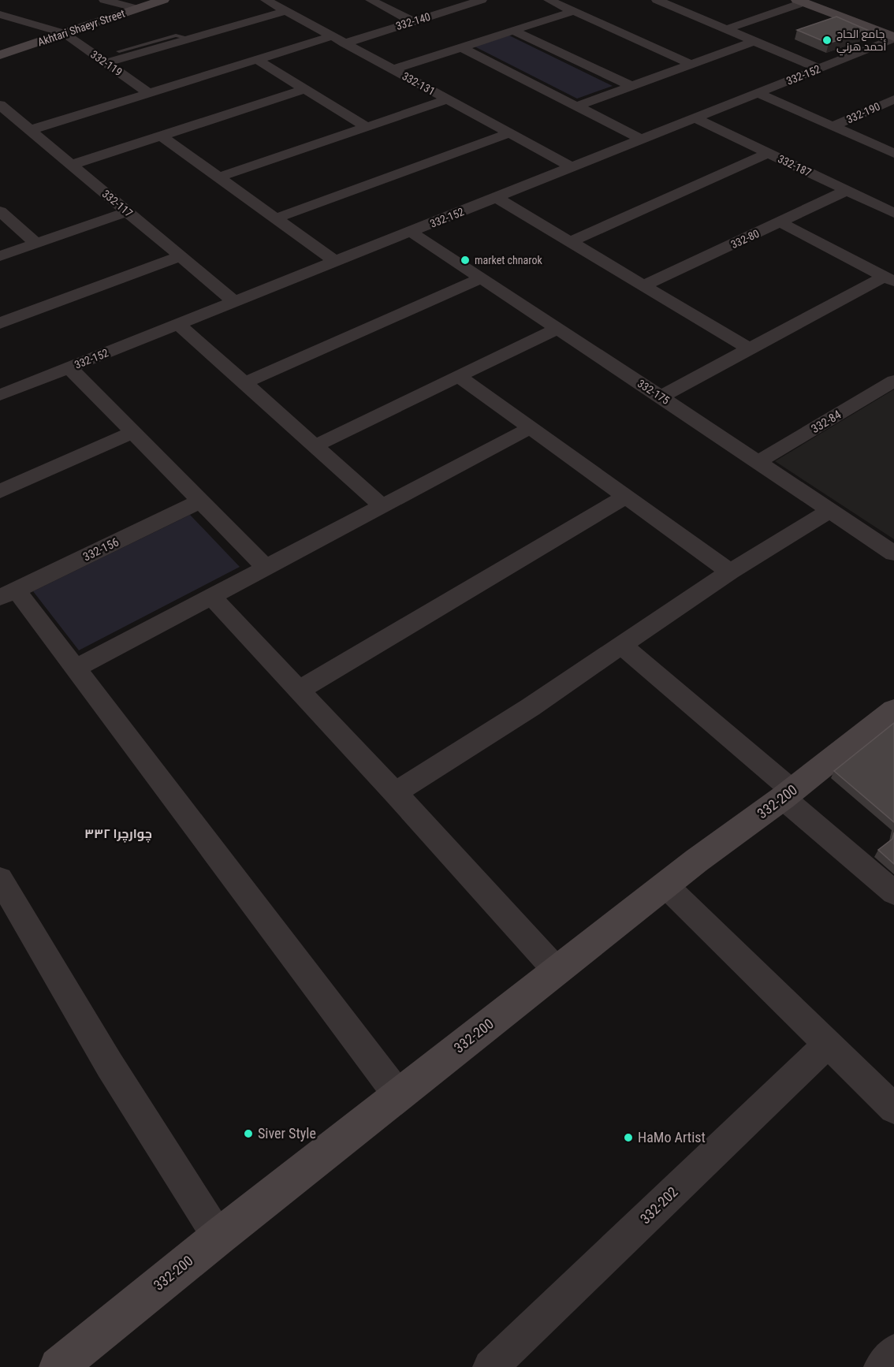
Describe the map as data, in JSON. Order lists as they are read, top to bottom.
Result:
{
  "streets": {
    "street": [
      "332-140",
      "Akhtari Shaeyr Street",
      "332-119",
      "332-152",
      "332-131",
      "332-190",
      "332-187",
      "332-117",
      "332-80",
      "332-175",
      "332-84",
      "332-156",
      "332-200",
      "332-202"
    ]
  },
  "crossings": [
    ["332-140", "332-131"],
    ["Akhtari Shaeyr Street", "332-119"],
    ["332-152", "332-131"],
    ["332-152", "332-187"],
    ["332-152", "332-117"],
    ["332-152", "332-175"],
    ["332-187", "332-80"],
    ["332-175", "332-84"]
  ],
  "districts": ["چوارچرا ٣٣٢"],
  "places": [
    "جامع الحاج أحمد هرني",
    "market chnarok",
    "Siver Style",
    "HaMo Artist"
  ]
}
